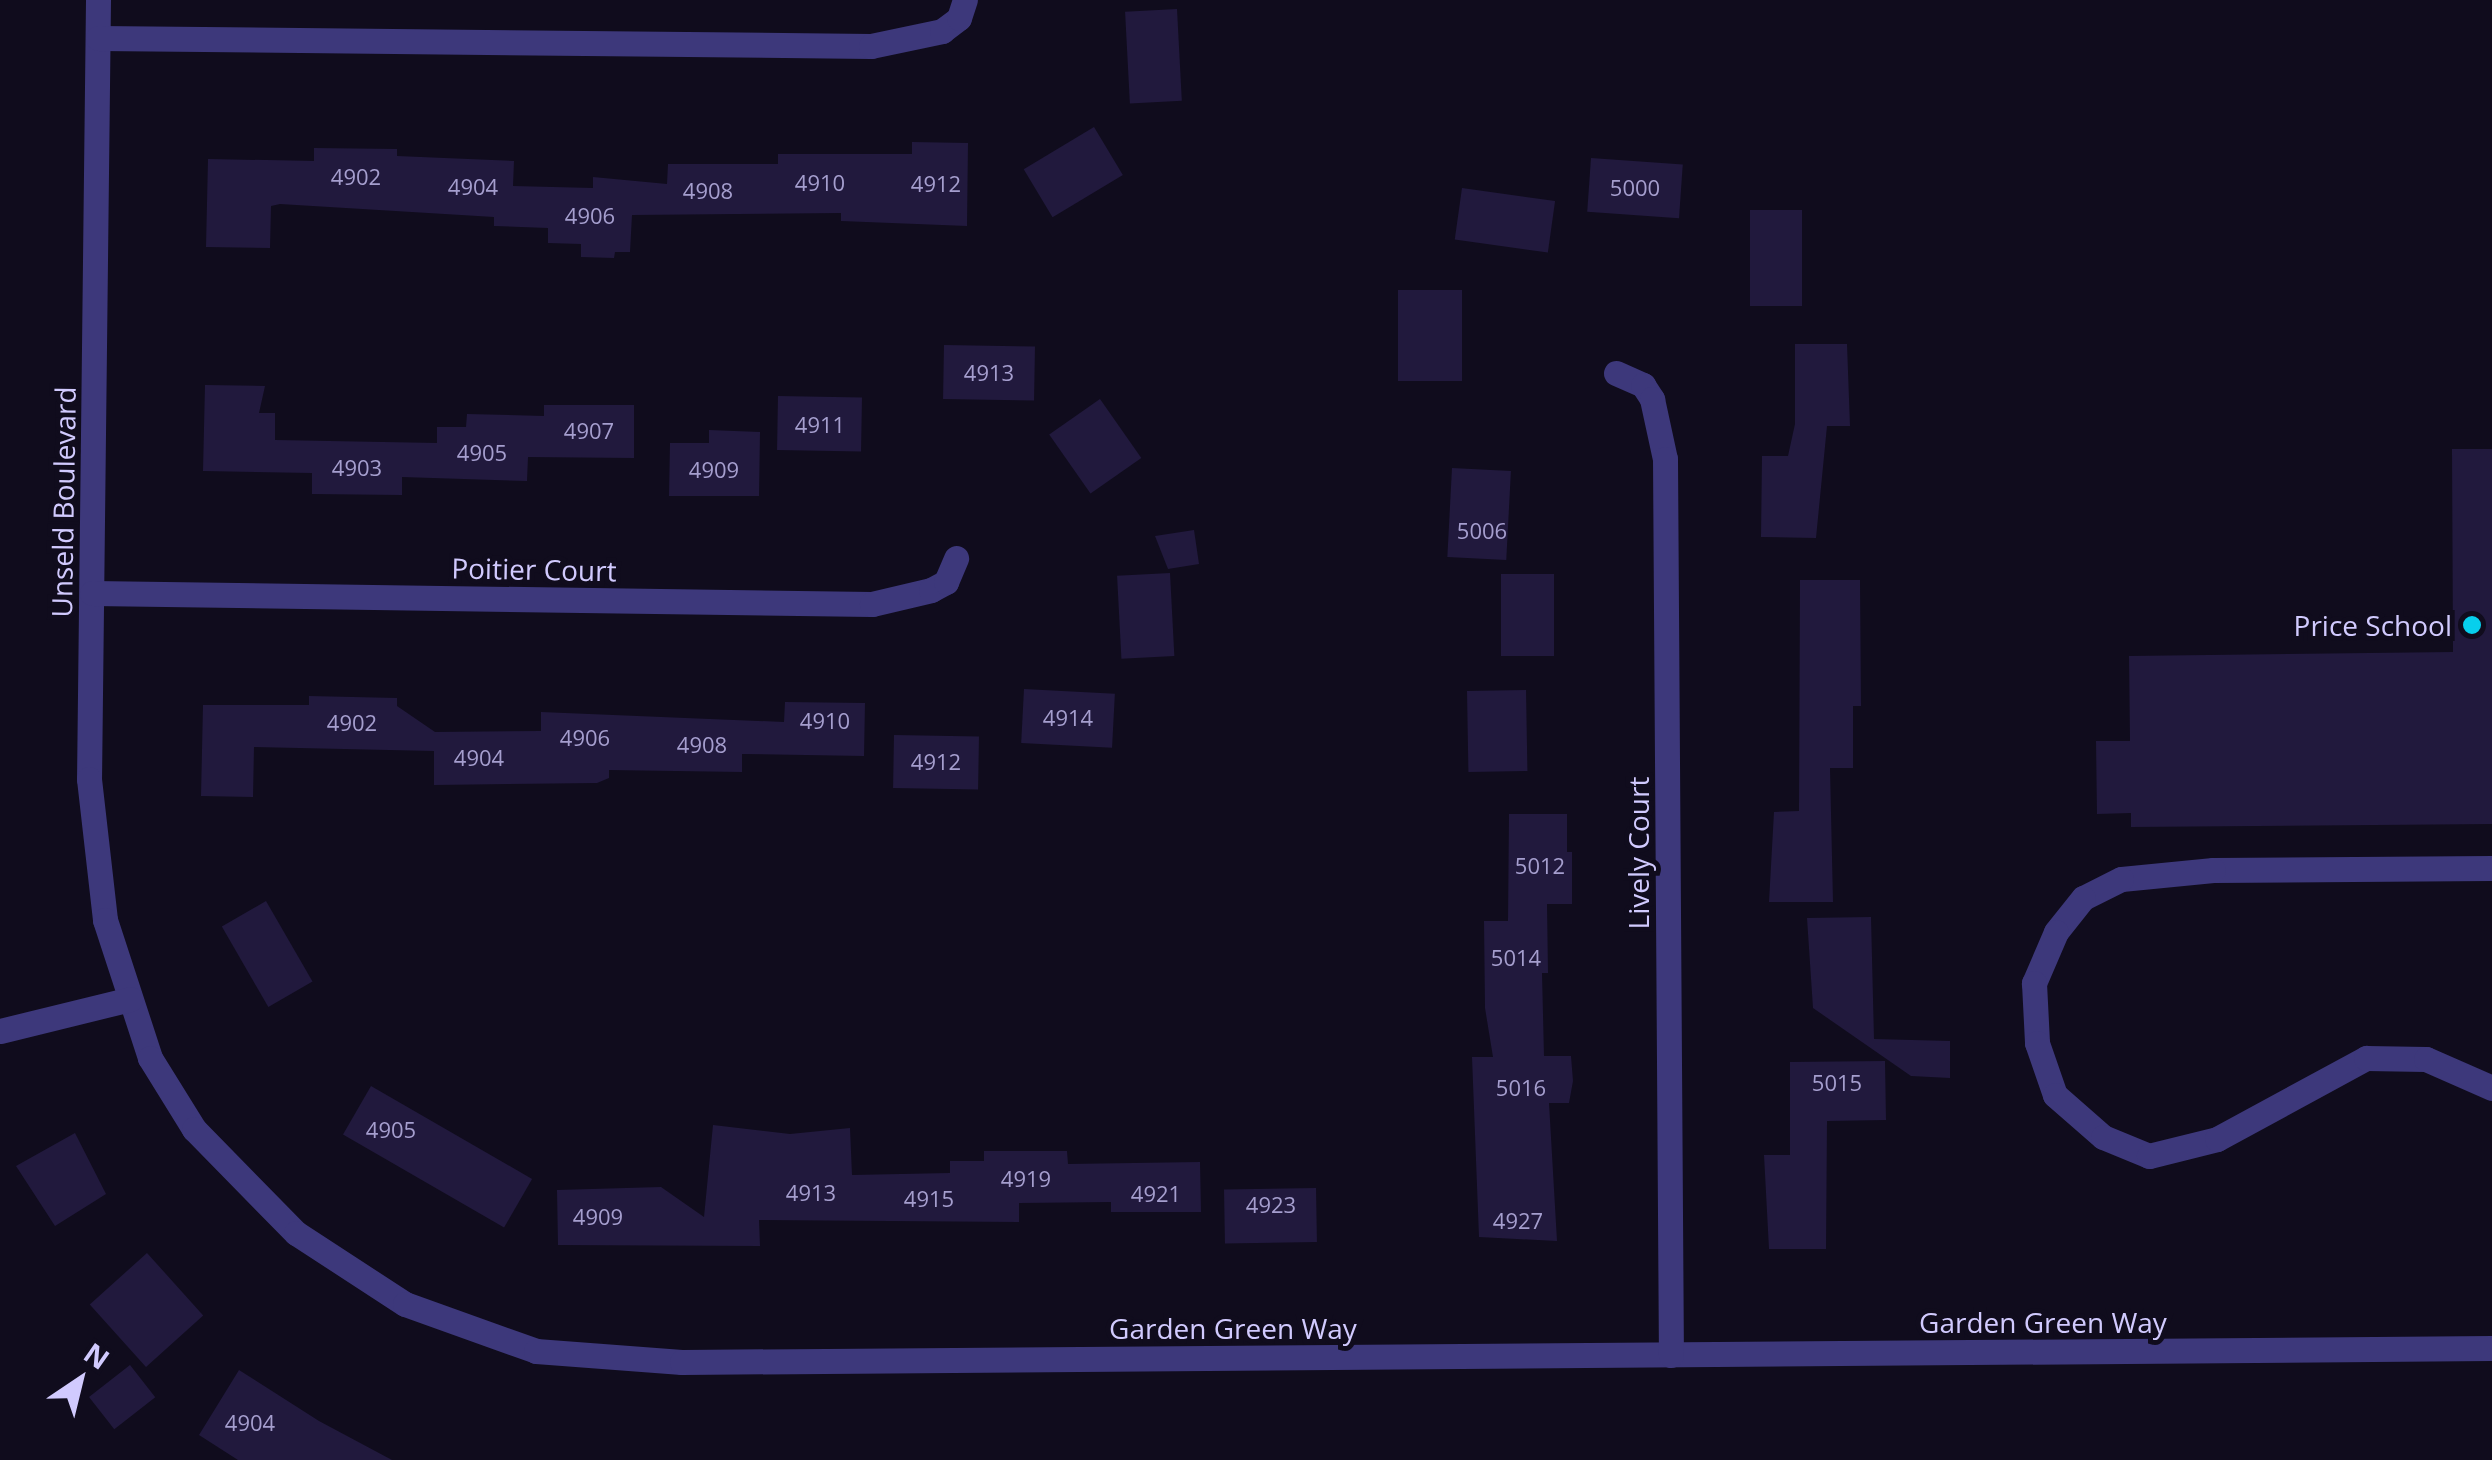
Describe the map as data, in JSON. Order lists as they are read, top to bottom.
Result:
{
  "streets": {
    "street": [
      "Unseld Boulevard",
      "Poitier Court",
      "Lively Court",
      "Garden Green Way"
    ]
  },
  "crossings": [
    ["Unseld Boulevard", "Poitier Court"],
    ["Unseld Boulevard", "Garden Green Way"],
    ["Lively Court", "Garden Green Way"]
  ],
  "places": ["Price School"],
  "house_numbers": [
    "4902",
    "4910",
    "4912",
    "4904",
    "5000",
    "4908",
    "4906",
    "4913",
    "4911",
    "4907",
    "4905",
    "4903",
    "4909",
    "5006",
    "4914",
    "4910",
    "4902",
    "4906",
    "4908",
    "4904",
    "4912",
    "5012",
    "5014",
    "5015",
    "5016",
    "4905",
    "4919",
    "4913",
    "4921",
    "4915",
    "4923",
    "4909",
    "4927",
    "4904"
  ],
  "north": "top right"
}
